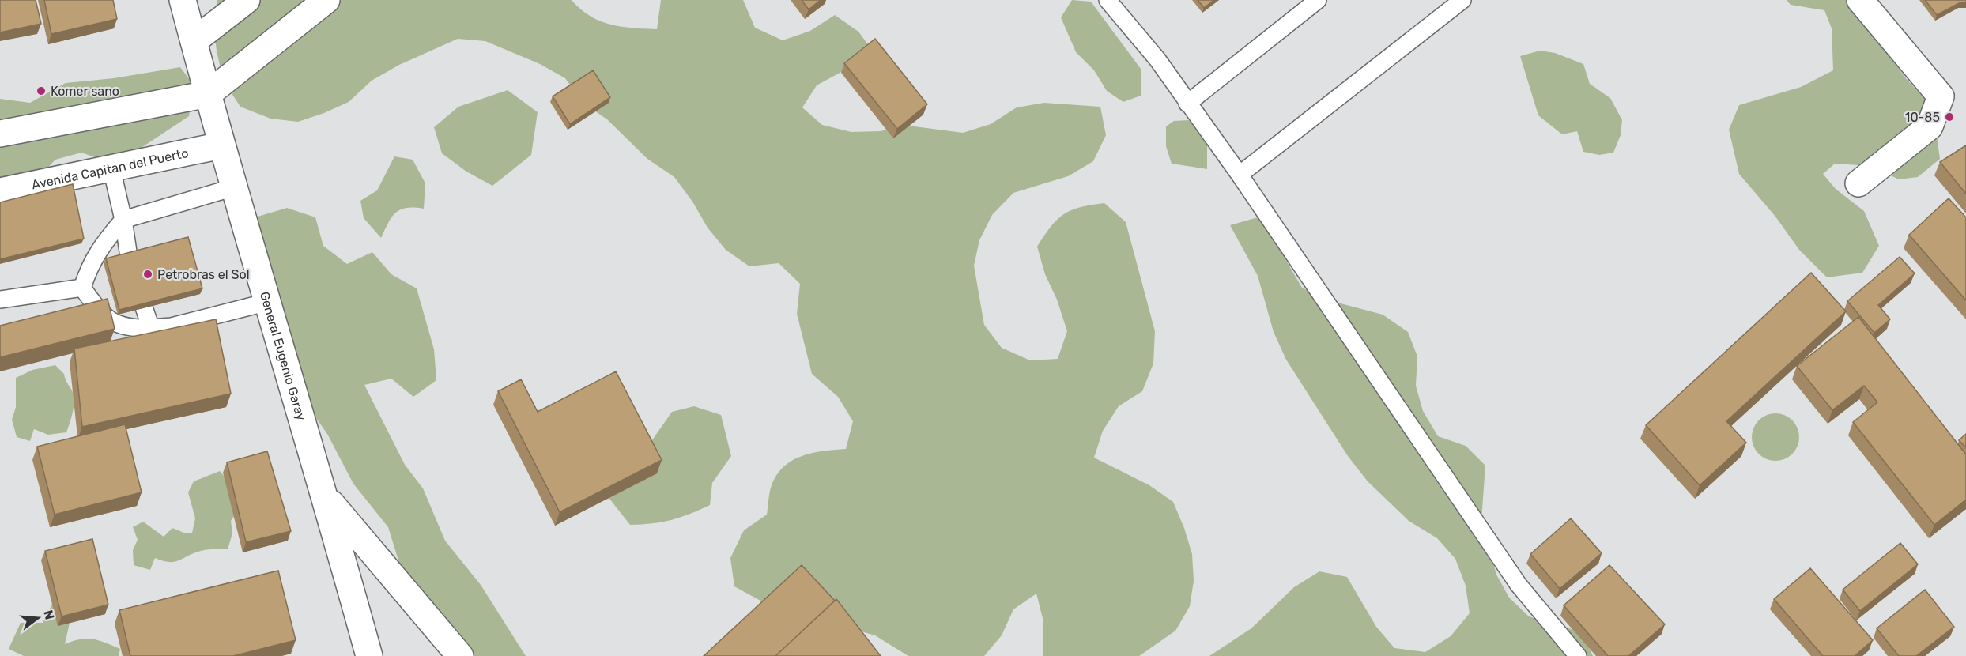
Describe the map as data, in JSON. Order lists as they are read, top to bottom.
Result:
{
  "streets": {
    "street": ["Avenida Capitan del Puerto", "General Eugenio Garay"]
  },
  "crossings": [
    ["Avenida Capitan del Puerto", "General Eugenio Garay"]
  ],
  "places": ["Komer sano", "10-85", "Petrobras el Sol"],
  "north": "right"
}
